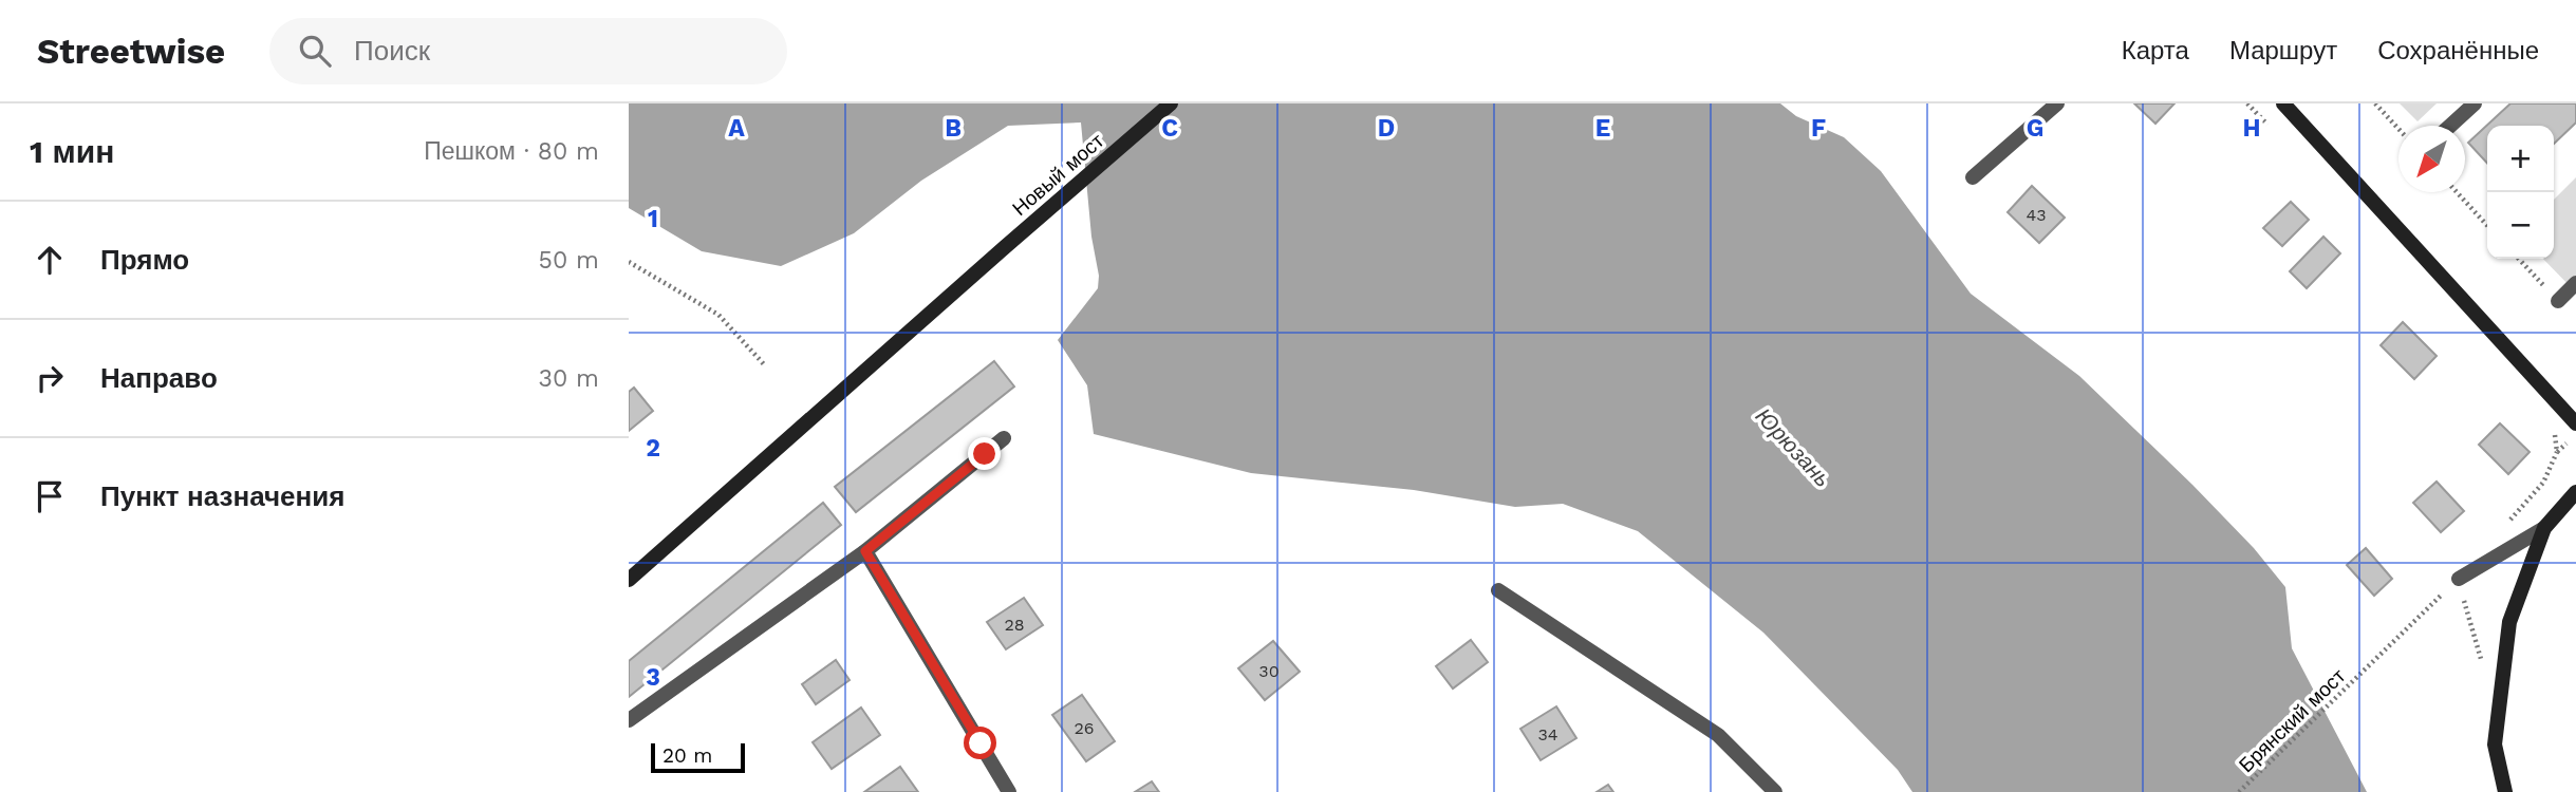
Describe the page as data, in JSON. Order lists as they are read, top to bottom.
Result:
{
  "streets": {
    "main road": ["Новый мост"],
    "path": ["Брянский мост"]
  },
  "water": ["Юрюзань"],
  "house_numbers": [
    "43",
    "28",
    "30",
    "26",
    "34"
  ],
  "scale_bar": "20 m",
  "north": "bottom left",
  "page": {
    "header": "Streetwise",
    "search": "Поиск",
    "nav": ["Карта", "Маршрут", "Сохранённые"],
    "heading": ["1 мин", "Пешком · 80 m"],
    "map_buttons": ["+", "−"],
    "list": [
      ["Прямо", "50 m"],
      ["Направо", "30 m"],
      "Пункт назначения"
    ],
    "scale": "20 m"
  },
  "grid": {
    "columns": [
      "A",
      "B",
      "C",
      "D",
      "E",
      "F",
      "G",
      "H"
    ],
    "rows": ["1", "2", "3"]
  }
}
